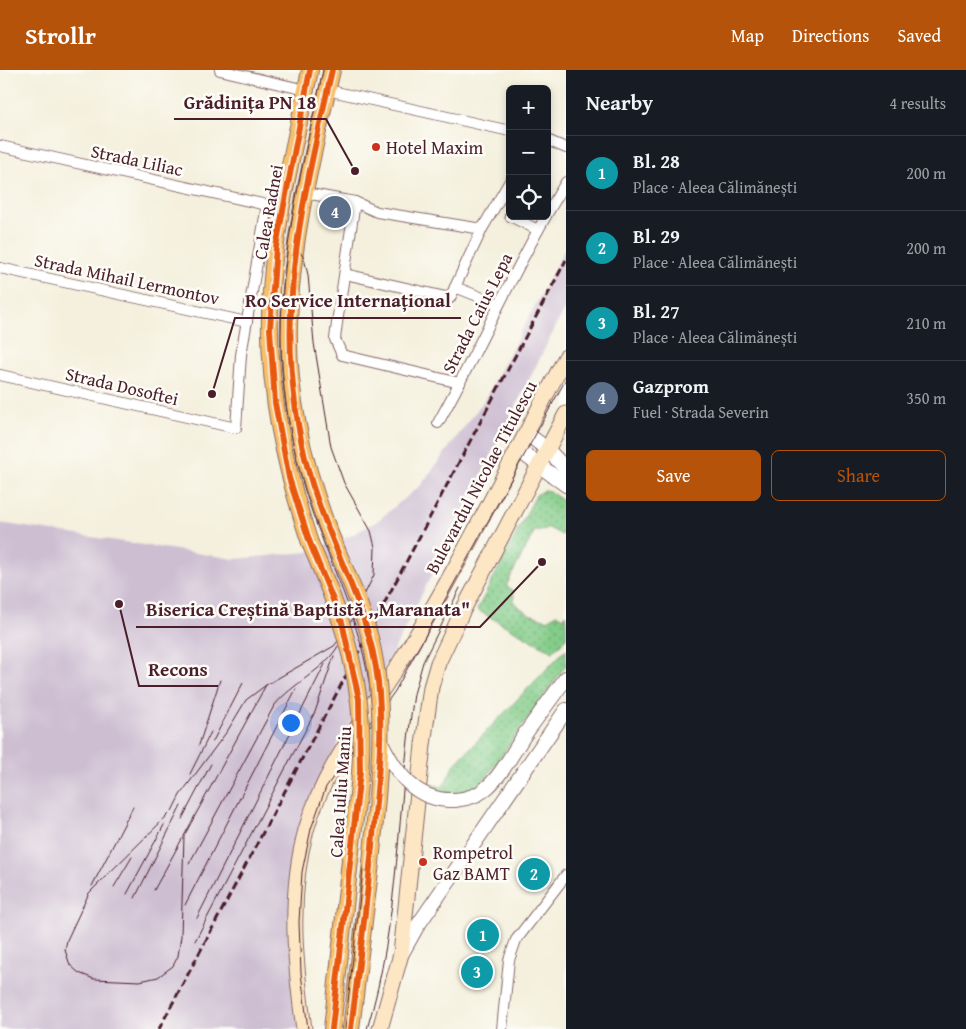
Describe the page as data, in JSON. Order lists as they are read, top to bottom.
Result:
{
  "streets": {
    "main road": ["Calea Radnei", "Bulevardul Nicolae Titulescu", "Calea Iuliu Maniu"],
    "street": [
      "Strada Liliac",
      "Strada Mihail Lermontov",
      "Strada Caius Lepa",
      "Strada Dosoftei"
    ]
  },
  "crossings": [
    ["Strada Liliac", "Strada Mihail Lermontov"],
    ["Strada Liliac", "Strada Dosoftei"],
    ["Calea Radnei", "Calea Iuliu Maniu"],
    ["Strada Mihail Lermontov", "Strada Dosoftei"]
  ],
  "places": [
    "Hotel Maxim",
    "Grădinița PN 18",
    "Ro Service Internațional",
    "Biserica Creștină Baptistă ,,Maranata\"",
    "Recons",
    "Rompetrol Gaz BAMT"
  ],
  "page": {
    "header": "Strollr",
    "nav": ["Map", "Directions", "Saved"],
    "heading": ["Nearby", "4 results"],
    "map_buttons": ["+", "−"],
    "list": [
      {
        "mark": "1",
        "name": "Bl. 28",
        "note": "Place · Aleea Călimănești",
        "value": "200 m"
      },
      {
        "mark": "2",
        "name": "Bl. 29",
        "note": "Place · Aleea Călimănești",
        "value": "200 m"
      },
      {
        "mark": "3",
        "name": "Bl. 27",
        "note": "Place · Aleea Călimănești",
        "value": "210 m"
      },
      {
        "mark": "4",
        "name": "Gazprom",
        "note": "Fuel · Strada Severin",
        "value": "350 m"
      }
    ],
    "pins": [
      "4",
      "2",
      "1",
      "3"
    ],
    "buttons": ["Save", "Share"]
  }
}
